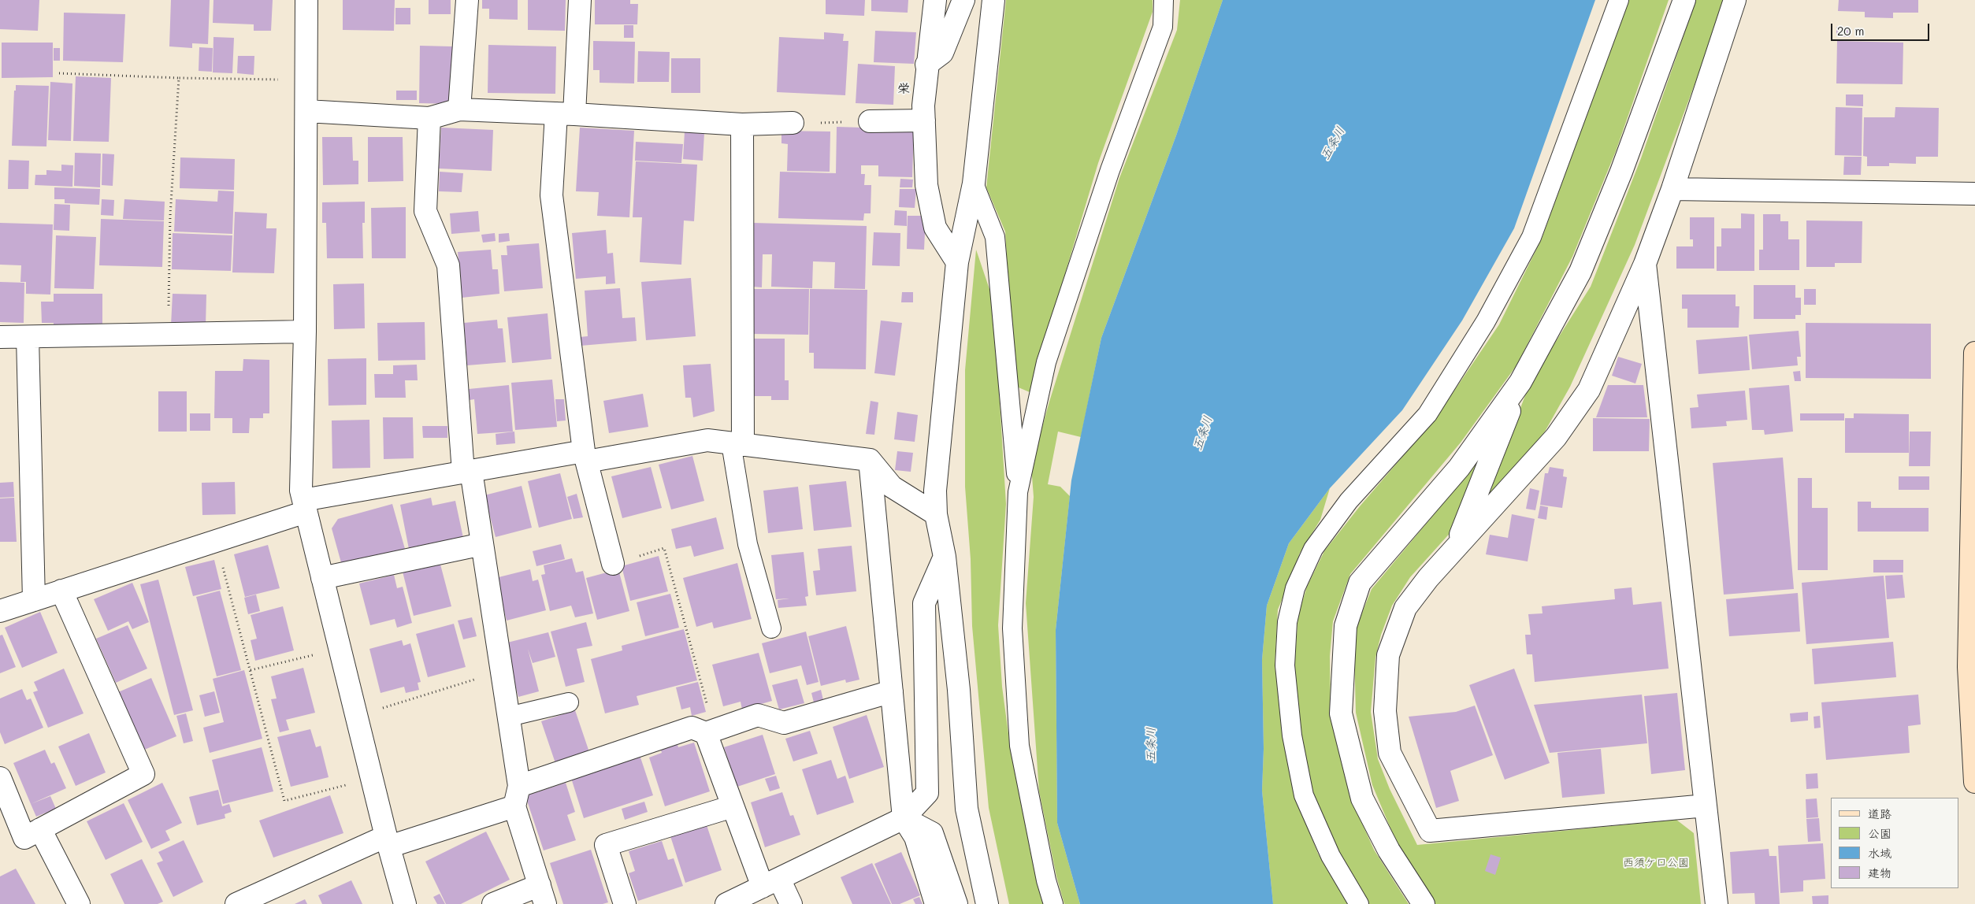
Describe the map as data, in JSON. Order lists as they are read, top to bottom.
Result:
{
  "districts": ["栄"],
  "water": ["五条川"],
  "parks": ["西須ケ口公園"],
  "legend": [
    "道路",
    "公園",
    "水域",
    "建物"
  ],
  "scale_bar": "20 m"
}
